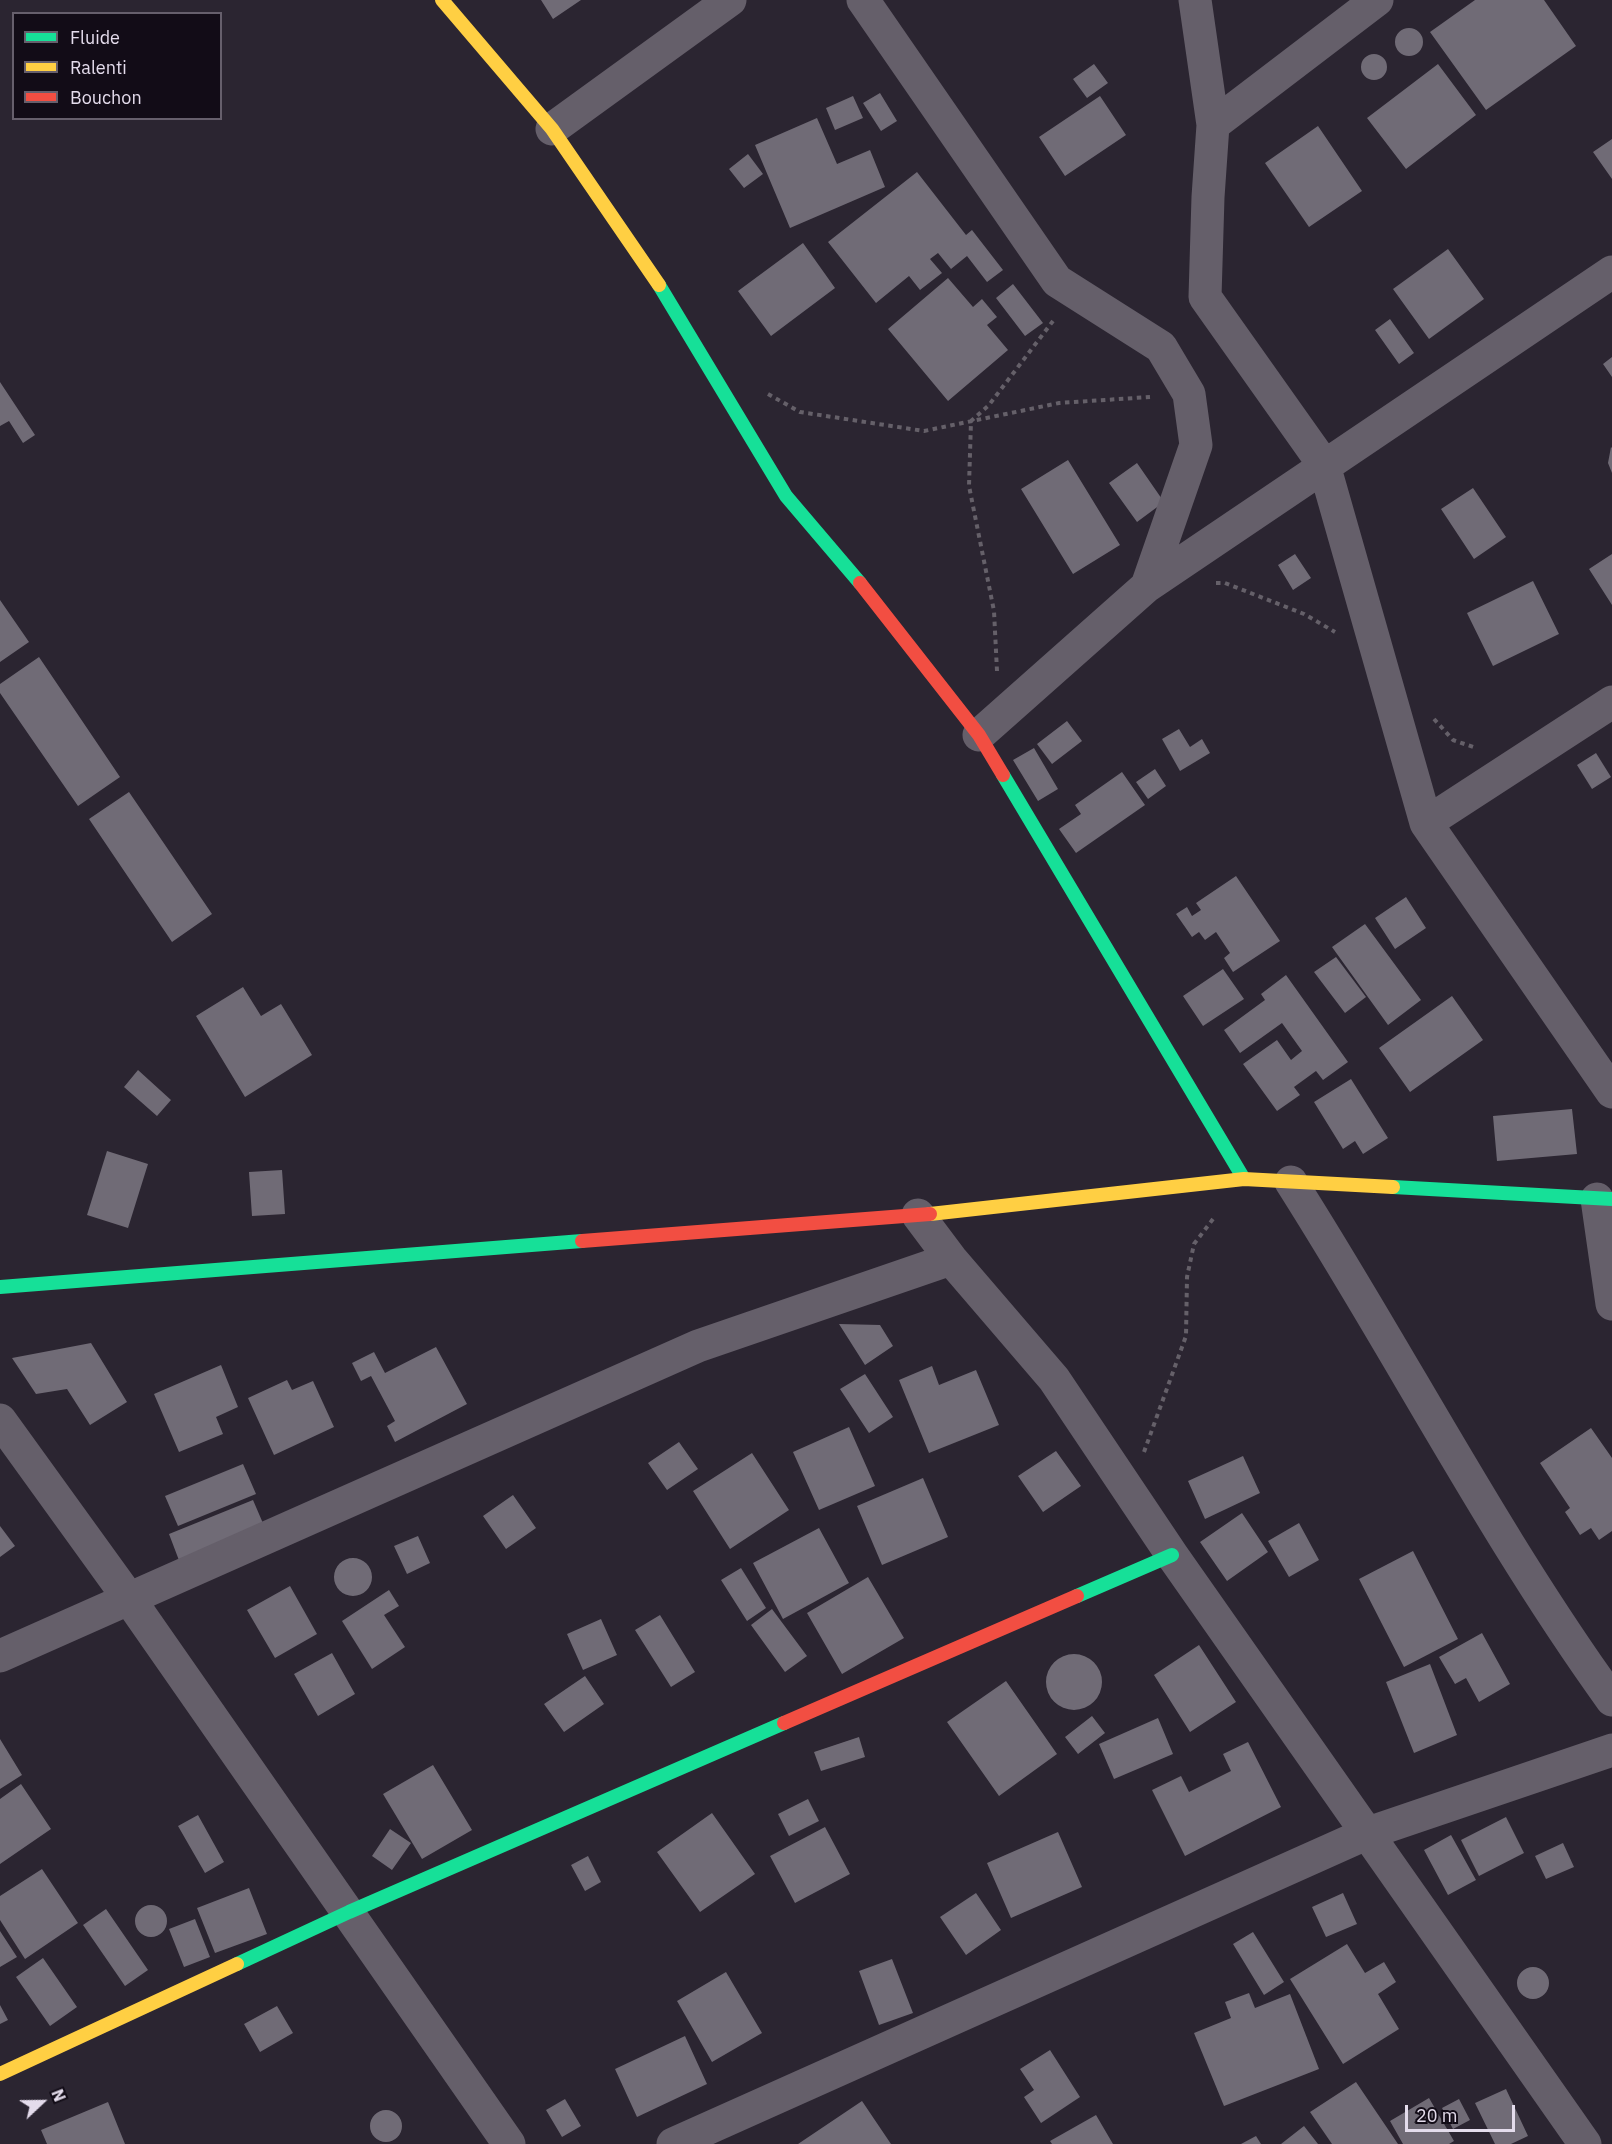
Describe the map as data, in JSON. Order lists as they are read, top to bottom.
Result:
{
  "legend": ["Fluide", "Ralenti", "Bouchon"],
  "scale_bar": "20 m",
  "north": "right"
}
